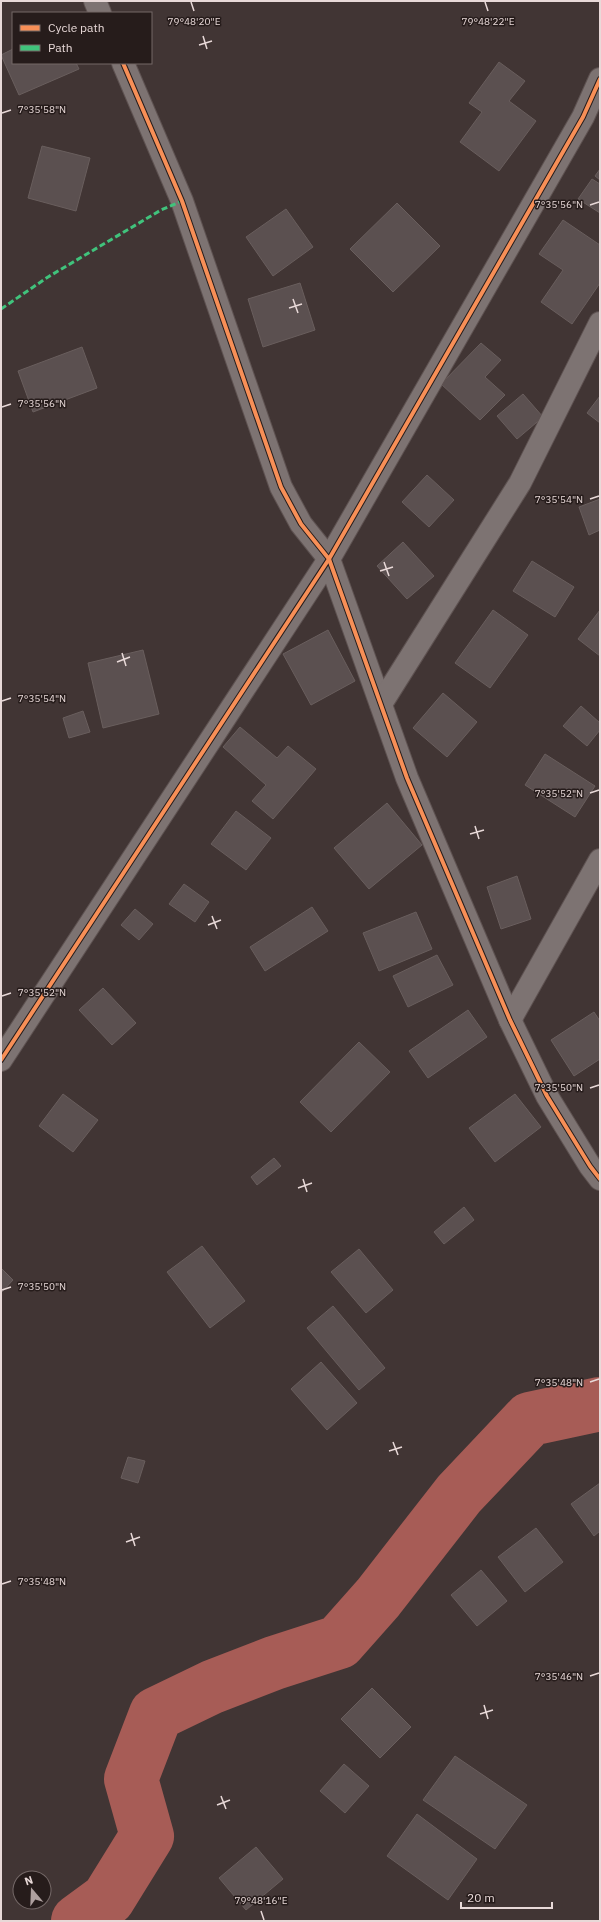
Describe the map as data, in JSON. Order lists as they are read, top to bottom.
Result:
{
  "legend": ["Cycle path", "Path"],
  "scale_bar": "20 m",
  "north": "top",
  "coordinates": [
    "79°48'20\"E",
    "79°48'22\"E",
    "7°35'58\"N",
    "7°35'56\"N",
    "7°35'54\"N",
    "7°35'52\"N",
    "7°35'50\"N",
    "7°35'48\"N",
    "7°35'46\"N",
    "79°48'16\"E"
  ]
}
